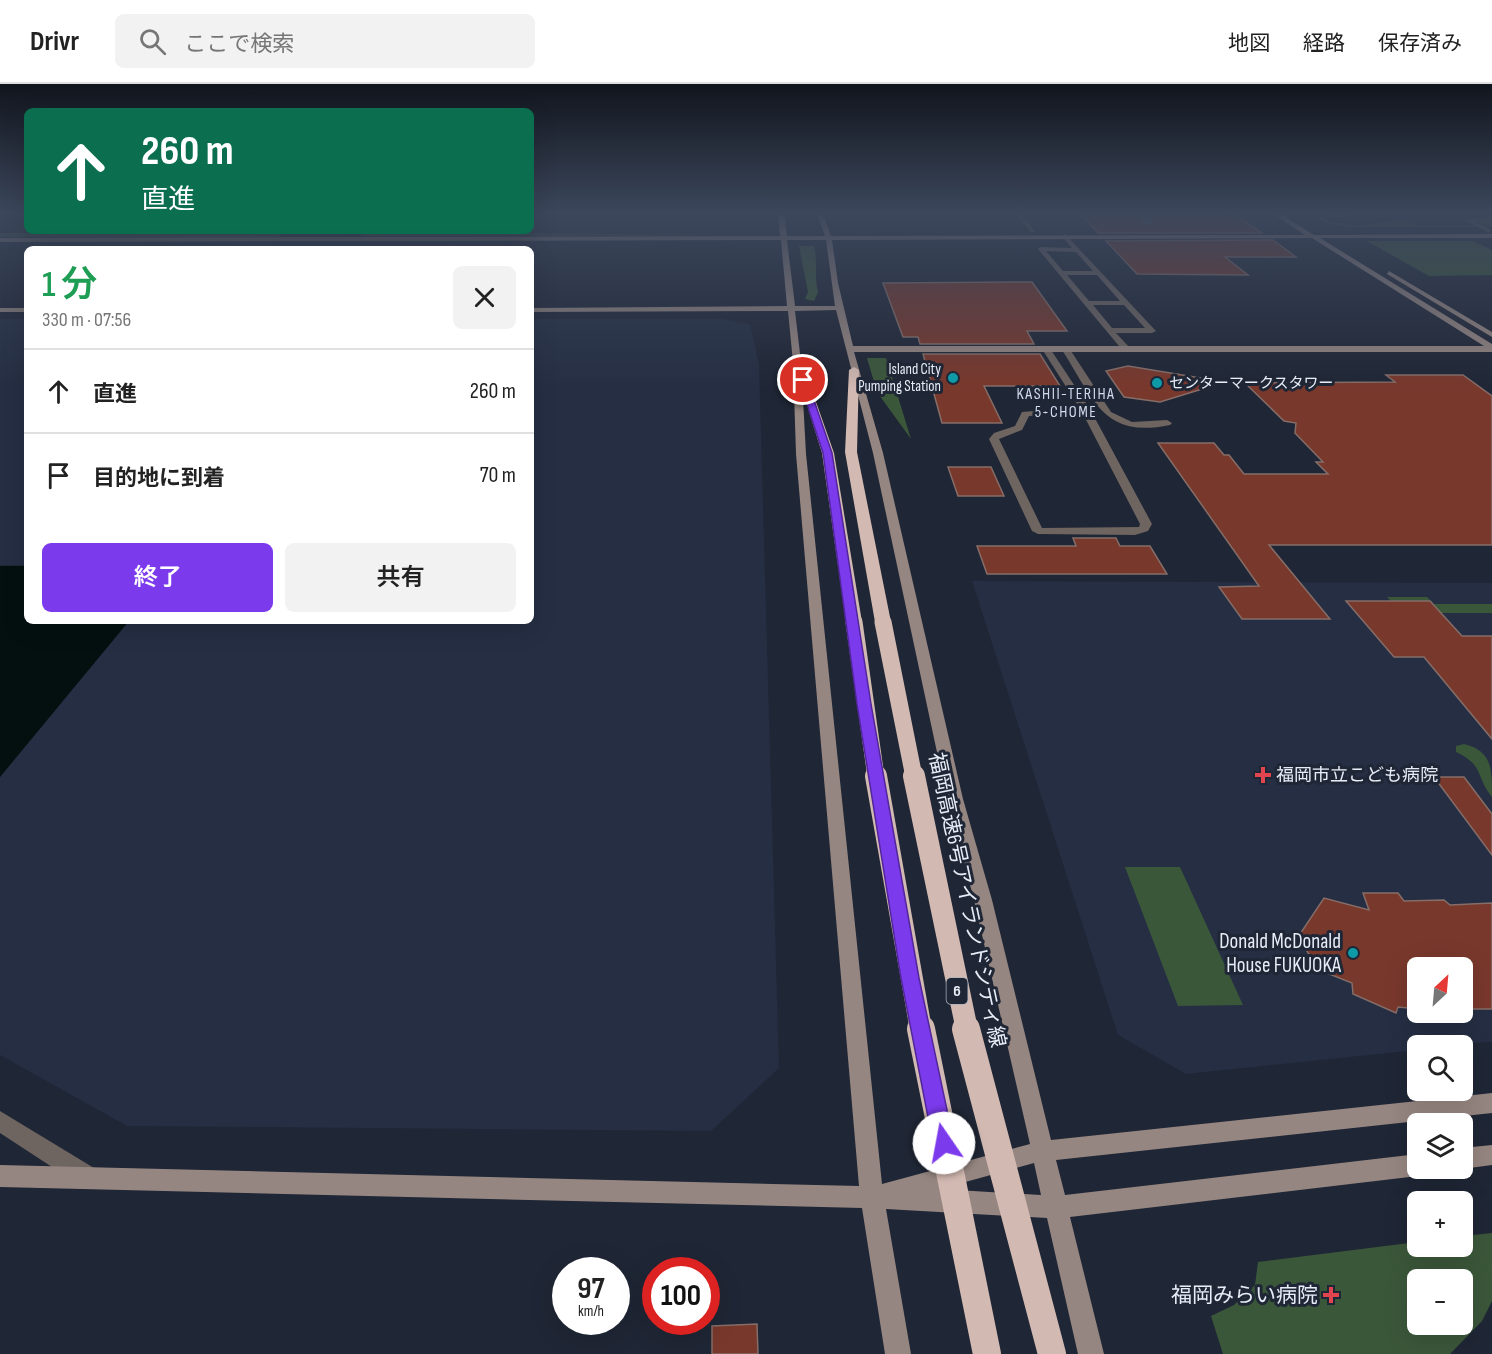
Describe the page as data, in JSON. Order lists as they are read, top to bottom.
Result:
{
  "streets": {
    "highway": ["福岡高速6号アイランドシティ線", "6"]
  },
  "districts": ["KASHII-TERIHA 5-CHOME"],
  "places": {
    "other": ["Island City Pumping Station", "センターマークスタワー", "Donald McDonald House FUKUOKA"],
    "health": ["福岡市立こども病院", "福岡みらい病院"]
  },
  "north": "top right",
  "page": {
    "header": "Drivr",
    "search": "ここで検索",
    "nav": ["地図", "経路", "保存済み"],
    "turn": ["260 m", "直進"],
    "heading": ["1 分", "330 m · 07:56"],
    "list": [
      {
        "name": "直進",
        "value": "260 m"
      },
      {
        "name": "目的地に到着",
        "value": "70 m"
      }
    ],
    "buttons": ["終了", "共有"],
    "map_buttons": ["+", "−"],
    "speed": "97 km/h",
    "limit": "100"
  }
}
